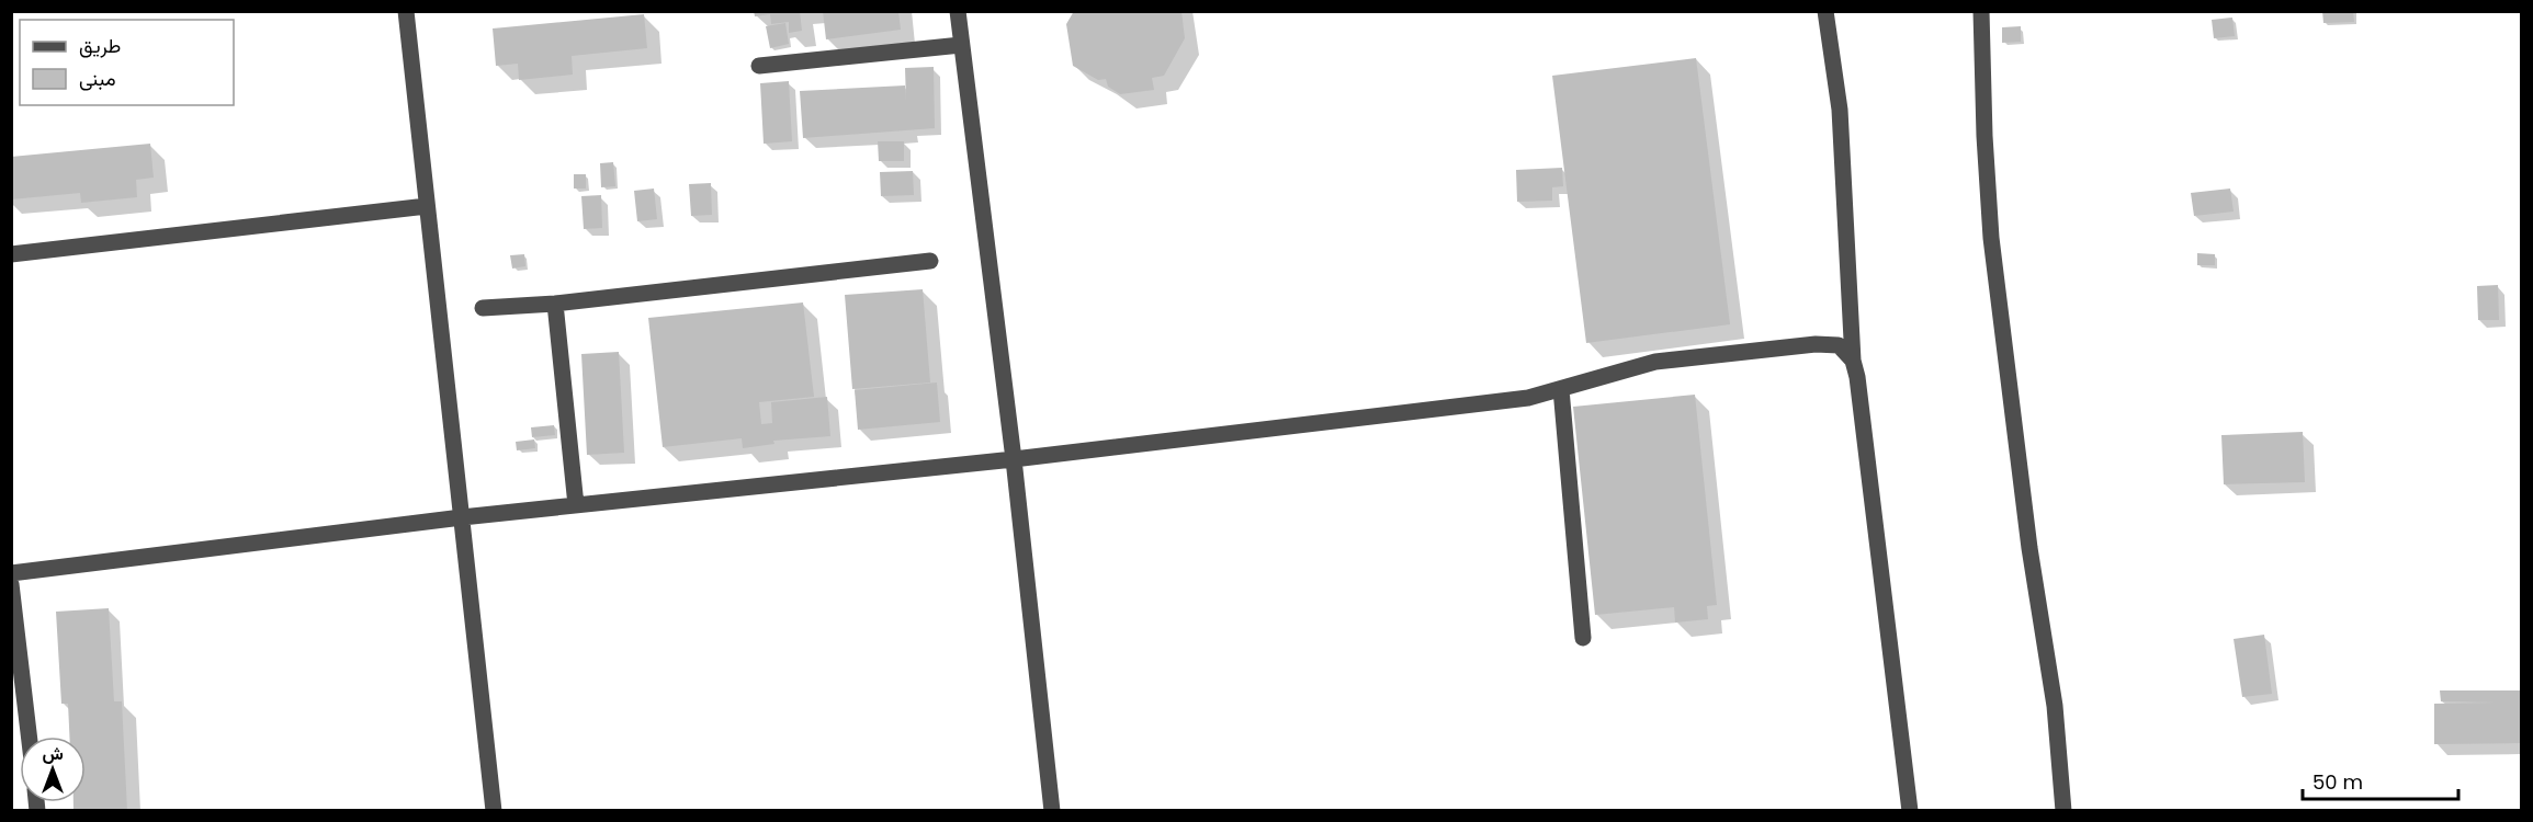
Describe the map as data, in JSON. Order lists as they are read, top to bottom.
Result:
{
  "legend": ["طريق", "مبنى"],
  "scale_bar": "50 m",
  "north": "top"
}
